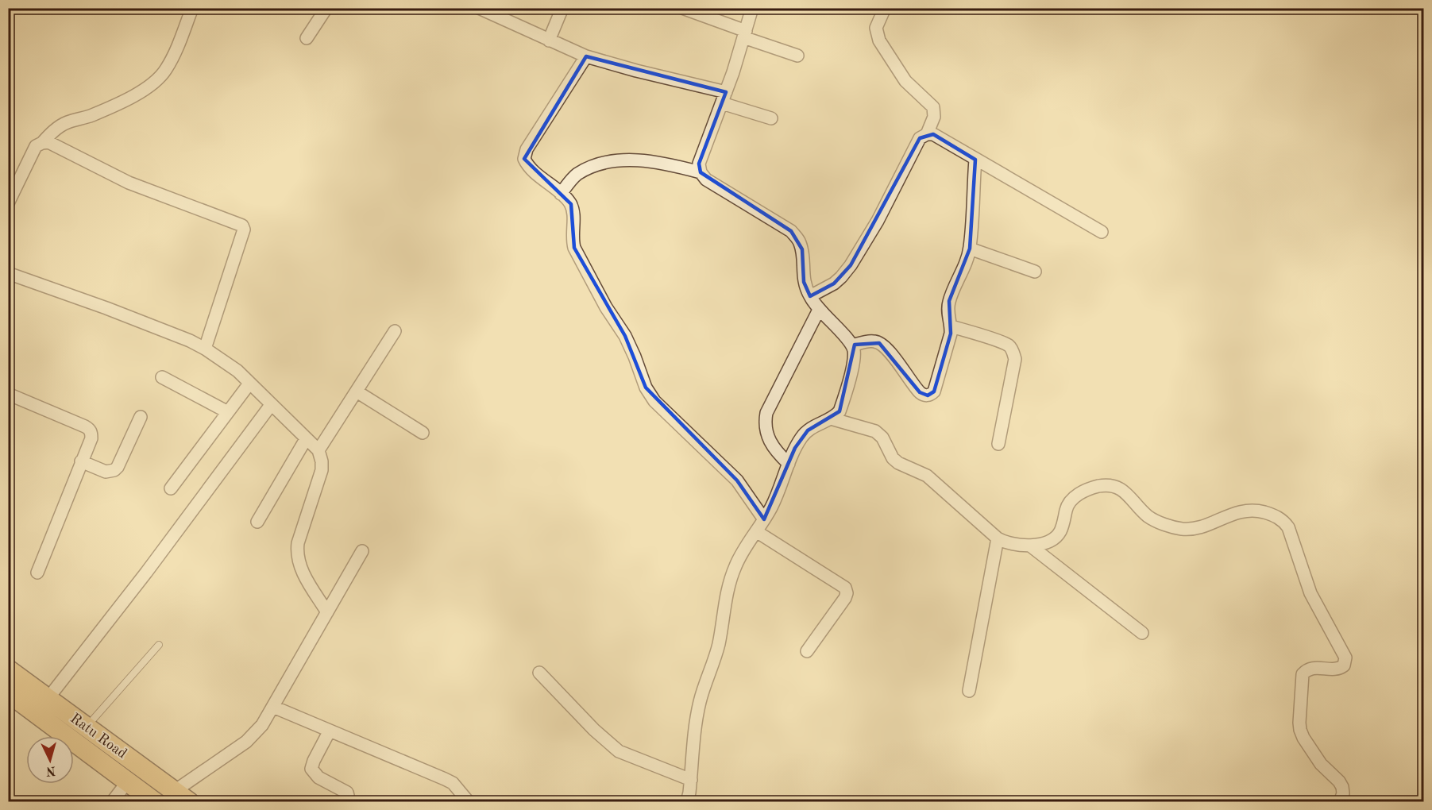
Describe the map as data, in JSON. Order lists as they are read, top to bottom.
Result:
{
  "streets": {
    "main road": ["Ratu Road"]
  },
  "north": "bottom"
}
